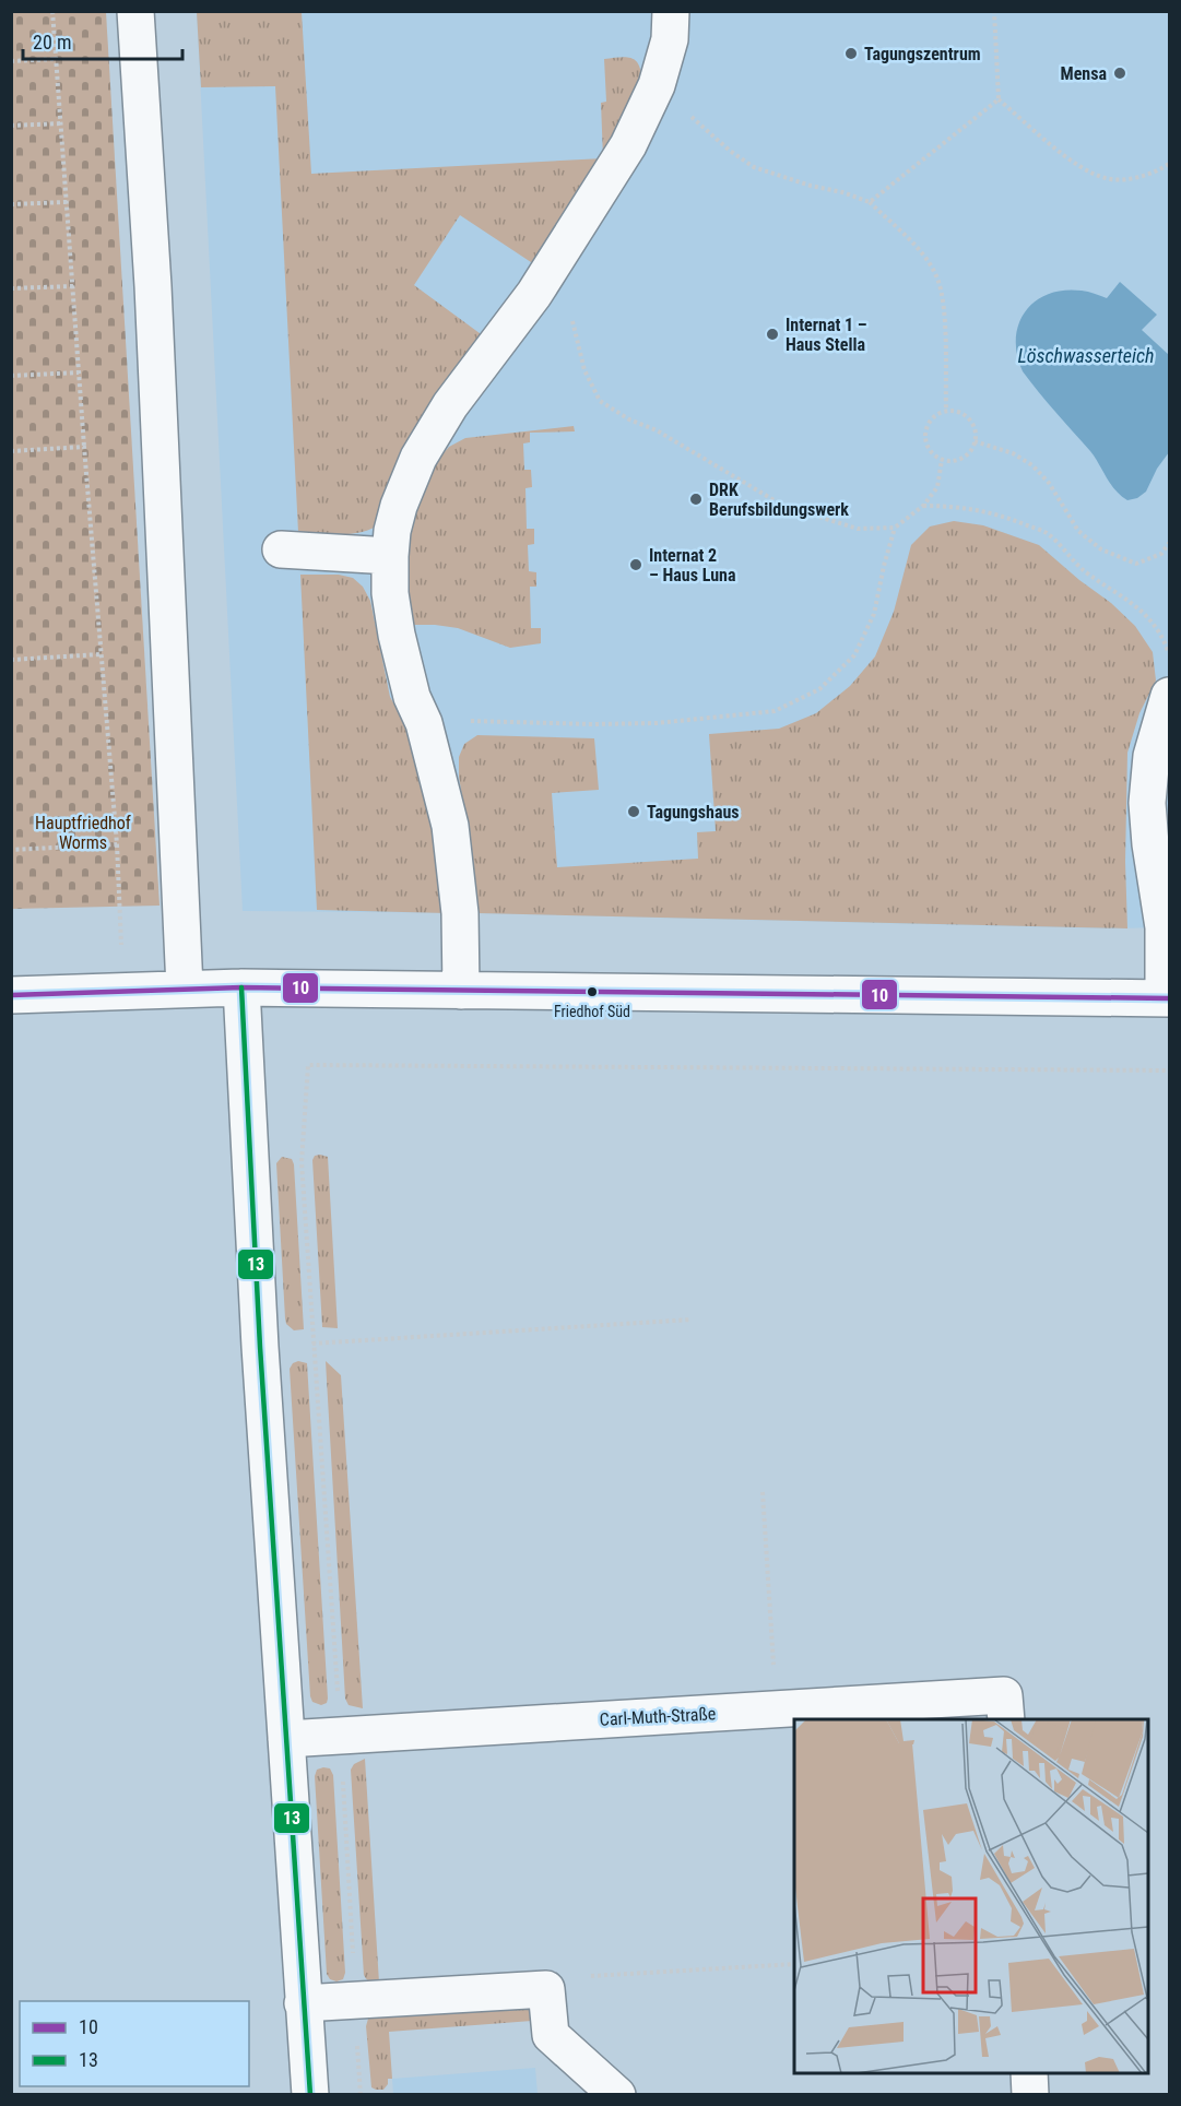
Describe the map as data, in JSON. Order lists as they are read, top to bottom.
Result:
{
  "streets": {
    "street": ["Carl-Muth-Straße"]
  },
  "water": ["Löschwasserteich"],
  "parks": ["Hauptfriedhof Worms"],
  "places": [
    "Tagungszentrum",
    "Mensa",
    "Internat 1 – Haus Stella",
    "DRK Berufsbildungswerk",
    "Internat 2 – Haus Luna",
    "Tagungshaus",
    "Friedhof Süd"
  ],
  "lines": ["transit line 10", "transit line 13"],
  "legend": ["10", "13"],
  "scale_bar": "20 m"
}
